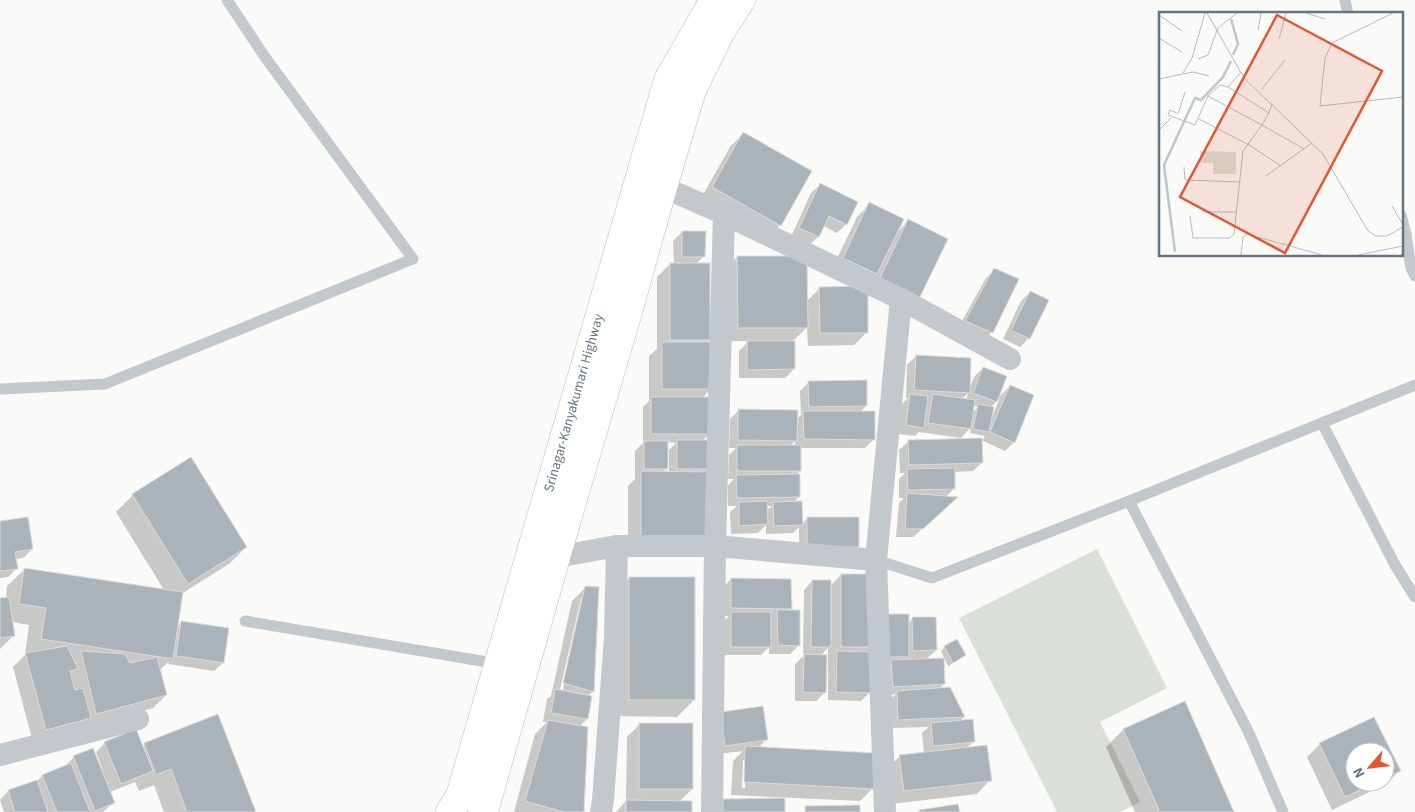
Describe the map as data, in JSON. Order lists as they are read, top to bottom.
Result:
{
  "streets": {
    "highway": ["Srinagar-Kanyakumari Highway"]
  },
  "north": "bottom left"
}
